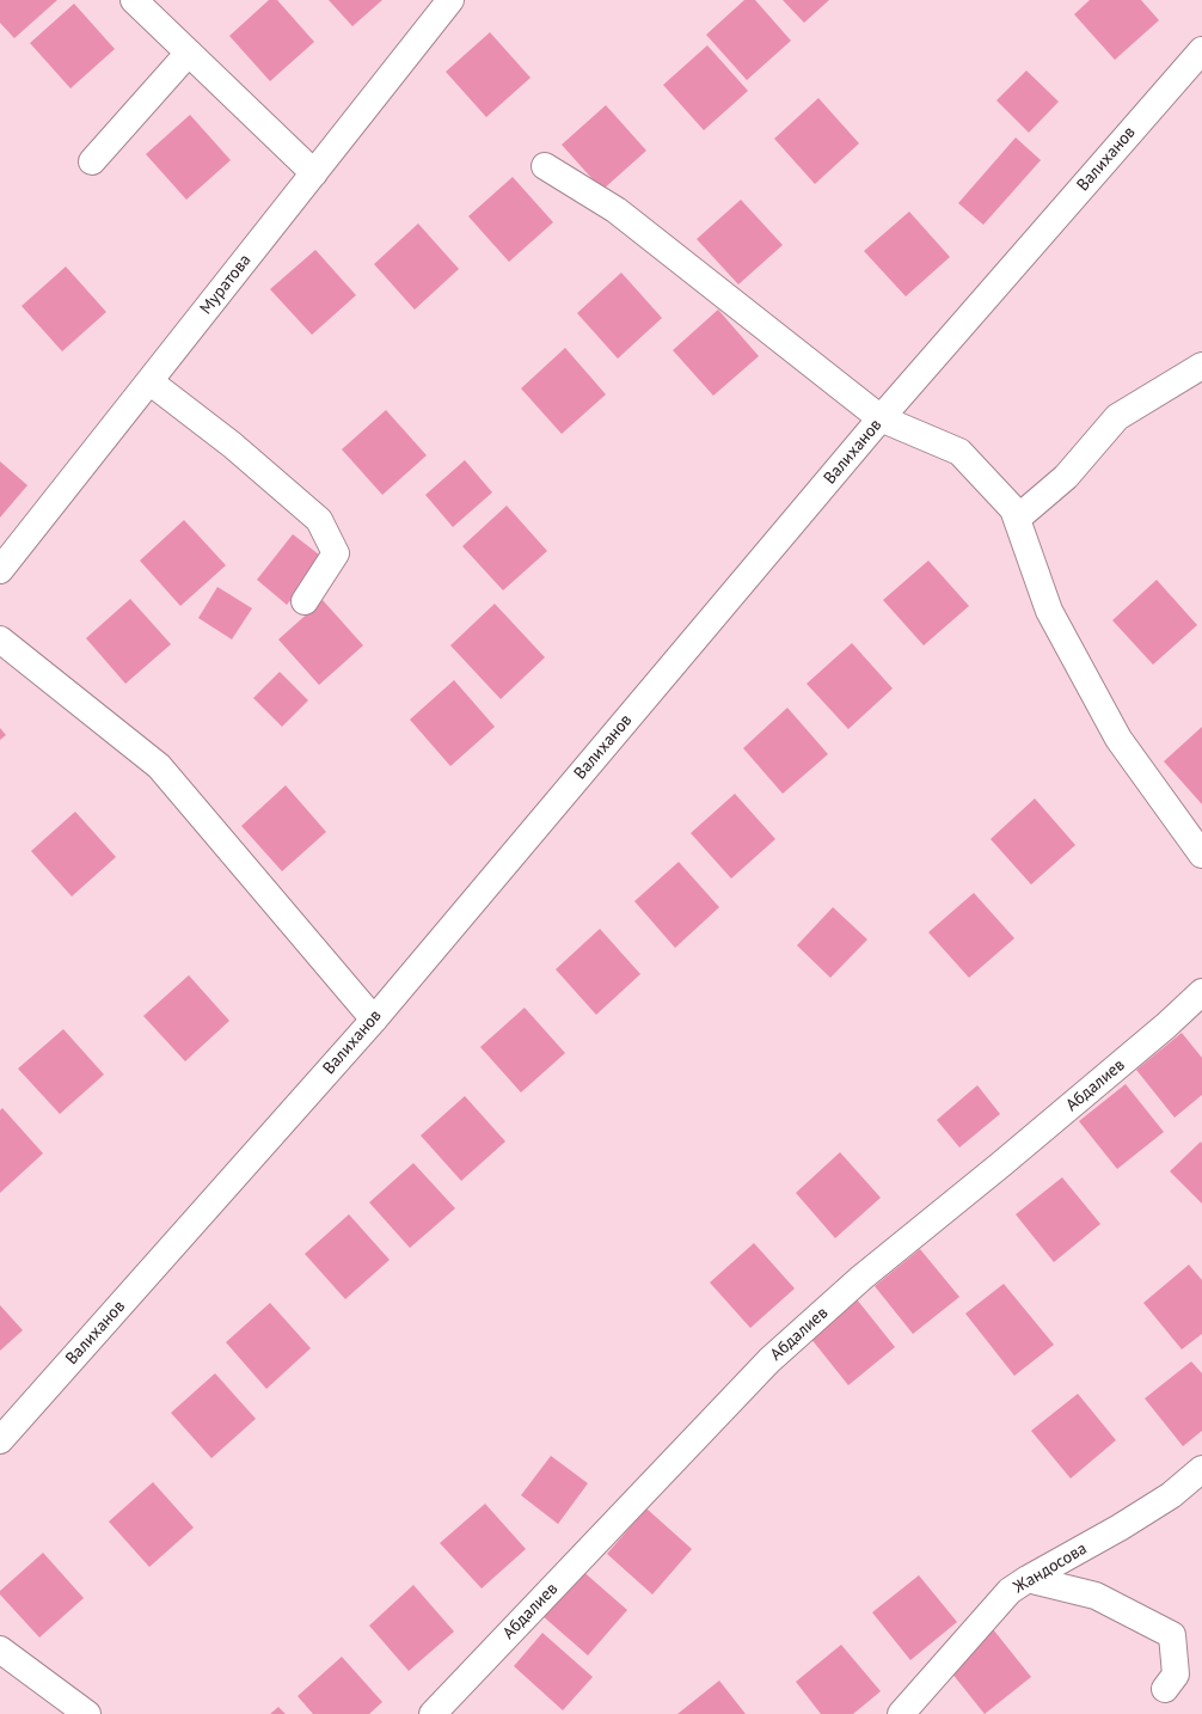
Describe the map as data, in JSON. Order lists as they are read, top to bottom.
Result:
{
  "streets": {
    "street": [
      "Валиханов",
      "Муратова",
      "Абдалиев",
      "Жандосова"
    ]
  }
}
